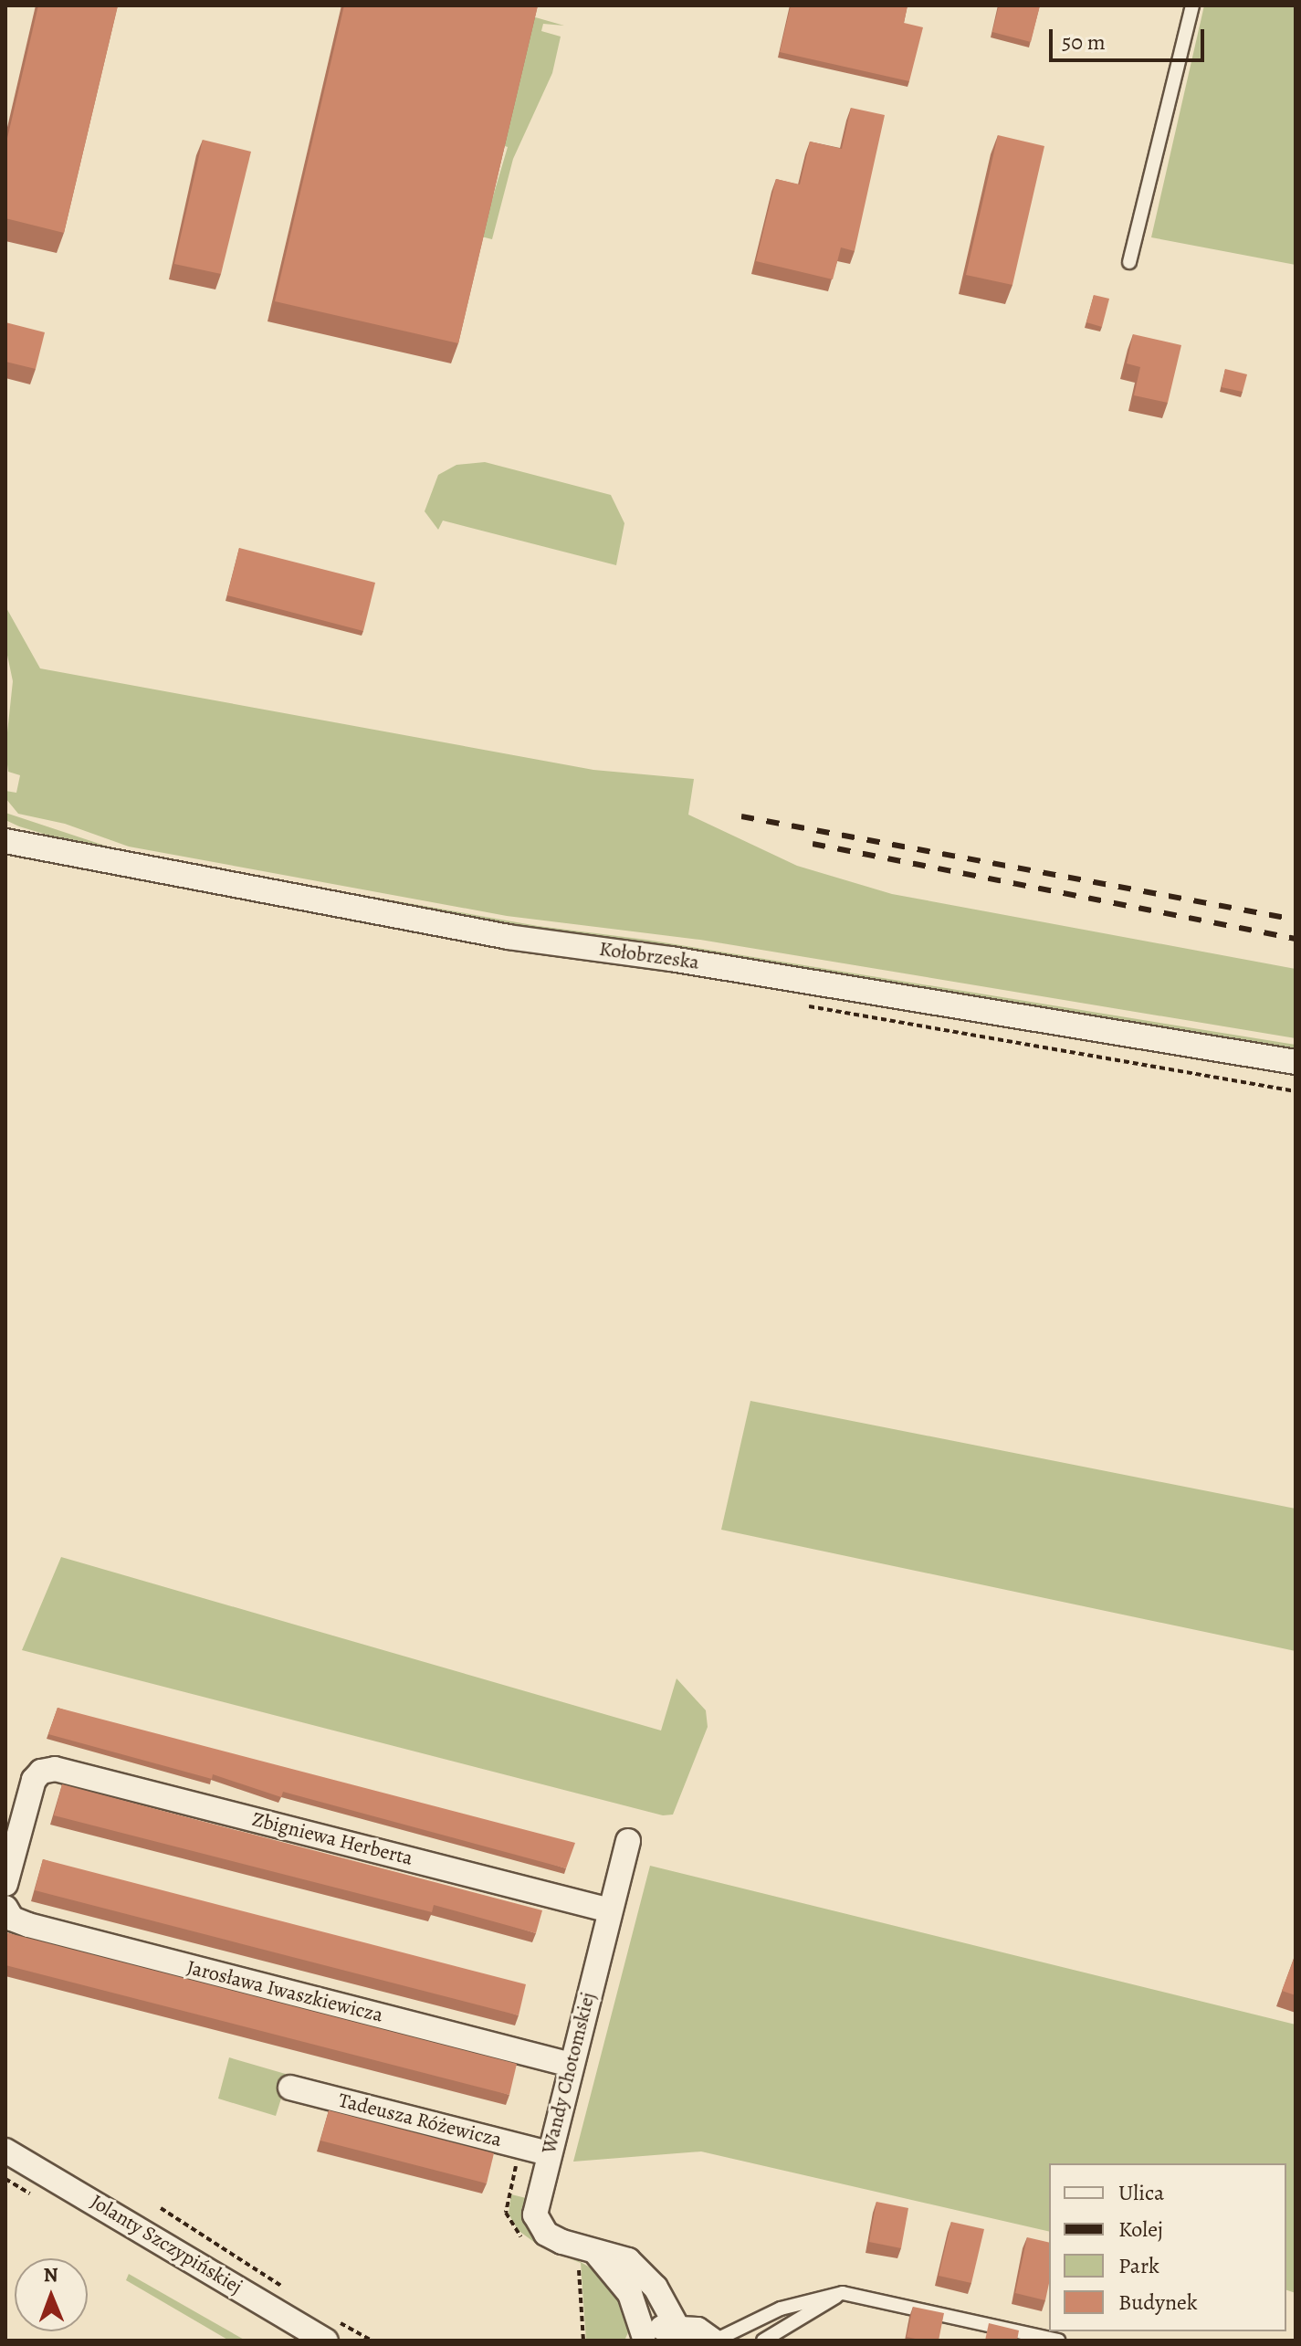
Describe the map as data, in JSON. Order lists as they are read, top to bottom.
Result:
{
  "streets": {
    "street": [
      "Kołobrzeska",
      "Zbigniewa Herberta",
      "Jarosława Iwaszkiewicza",
      "Wandy Chotomskiej",
      "Tadeusza Różewicza",
      "Jolanty Szczypińskiej"
    ]
  },
  "crossings": [
    ["Zbigniewa Herberta", "Wandy Chotomskiej"],
    ["Jarosława Iwaszkiewicza", "Wandy Chotomskiej"],
    ["Wandy Chotomskiej", "Tadeusza Różewicza"]
  ],
  "legend": [
    "Ulica",
    "Kolej",
    "Park",
    "Budynek"
  ],
  "scale_bar": "50 m",
  "north": "top"
}
